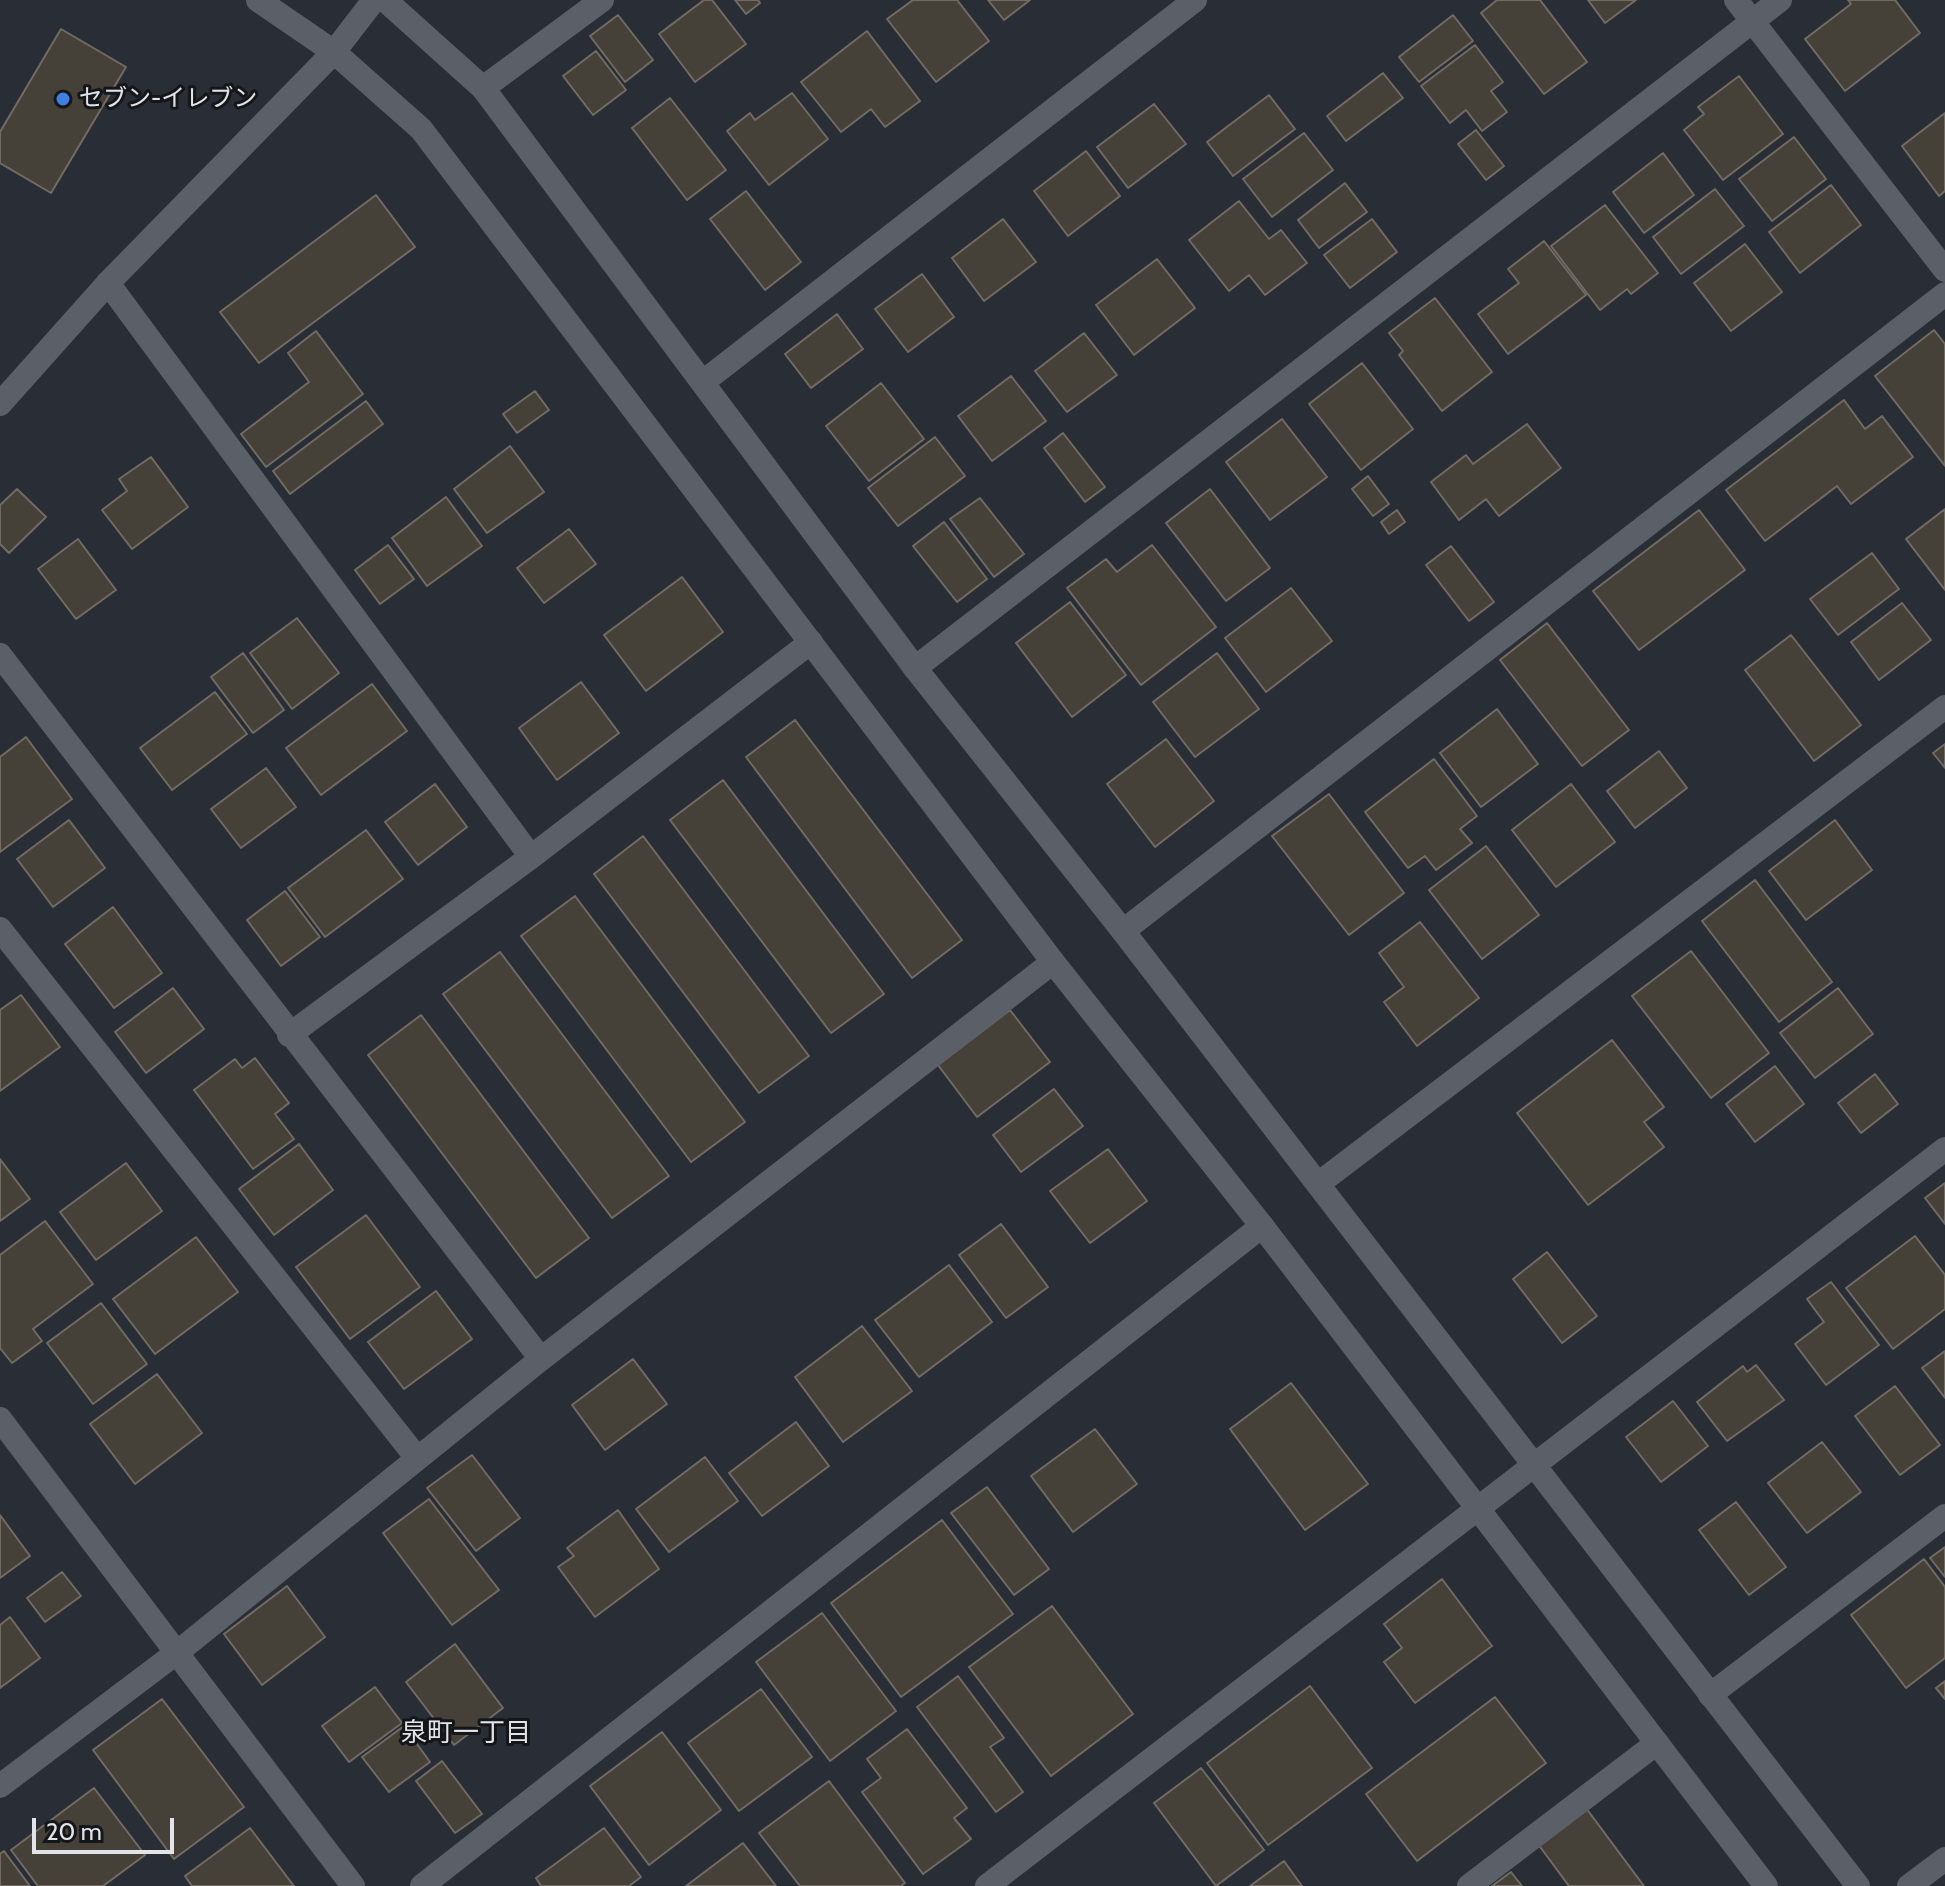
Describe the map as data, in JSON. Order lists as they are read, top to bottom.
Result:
{
  "districts": ["泉町一丁目"],
  "places": ["セブン-イレブン"],
  "scale_bar": "20 m"
}
